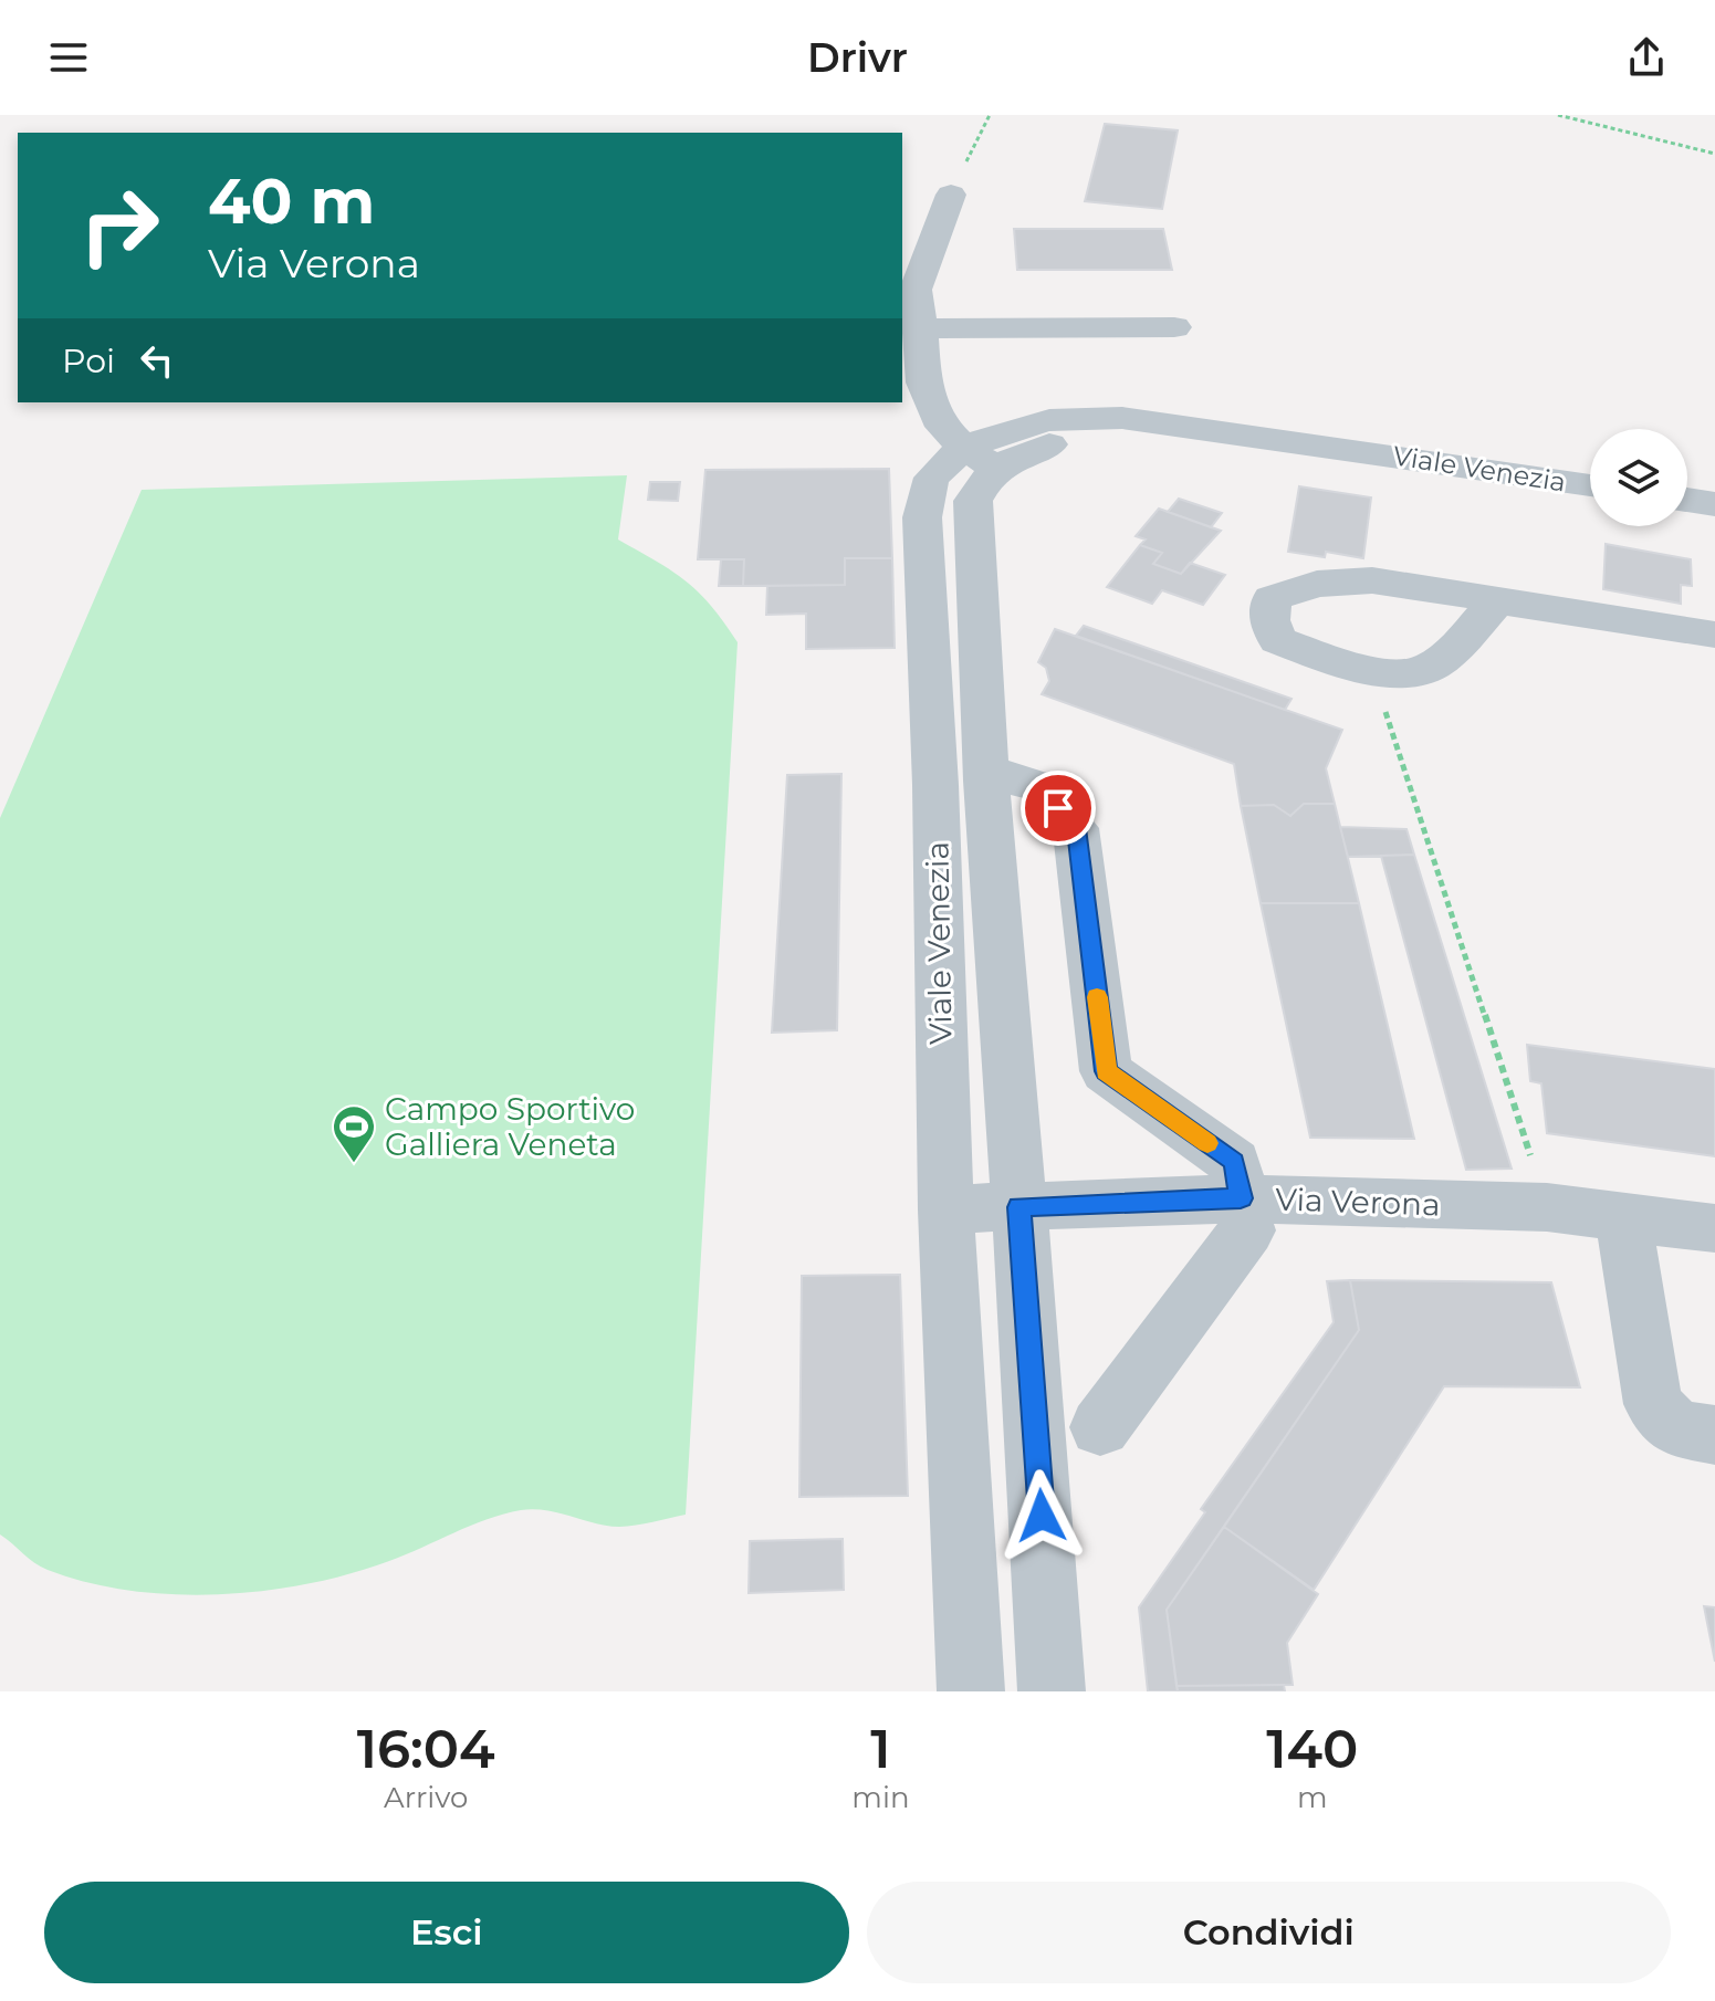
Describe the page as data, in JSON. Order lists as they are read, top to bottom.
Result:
{
  "streets": {
    "street": ["Viale Venezia", "Via Verona"]
  },
  "crossings": [
    ["Viale Venezia", "Via Verona"]
  ],
  "places": {
    "sports": ["Campo Sportivo Galliera Veneta"]
  },
  "page": {
    "header": "Drivr",
    "turn": ["40 m", "Via Verona"],
    "then": "Poi",
    "eta": [
      "16:04",
      "Arrivo",
      "1",
      "min",
      "140",
      "m"
    ],
    "buttons": ["Esci", "Condividi"]
  }
}
